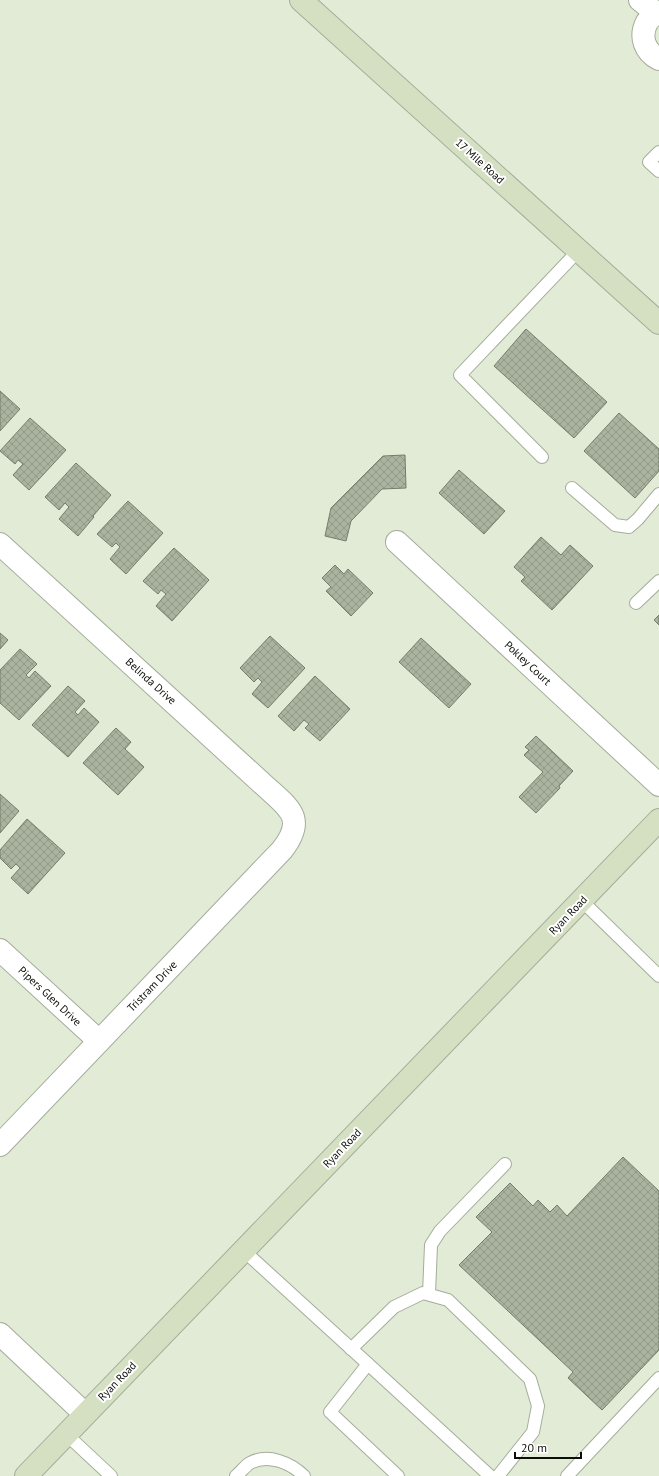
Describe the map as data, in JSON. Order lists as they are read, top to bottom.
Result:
{
  "streets": {
    "main road": ["17 Mile Road", "Ryan Road"],
    "street": [
      "Pokley Court",
      "Belinda Drive",
      "Tristram Drive",
      "Pipers Glen Drive"
    ]
  },
  "crossings": [
    ["Belinda Drive", "Tristram Drive"],
    ["Tristram Drive", "Pipers Glen Drive"]
  ],
  "scale_bar": "20 m"
}
